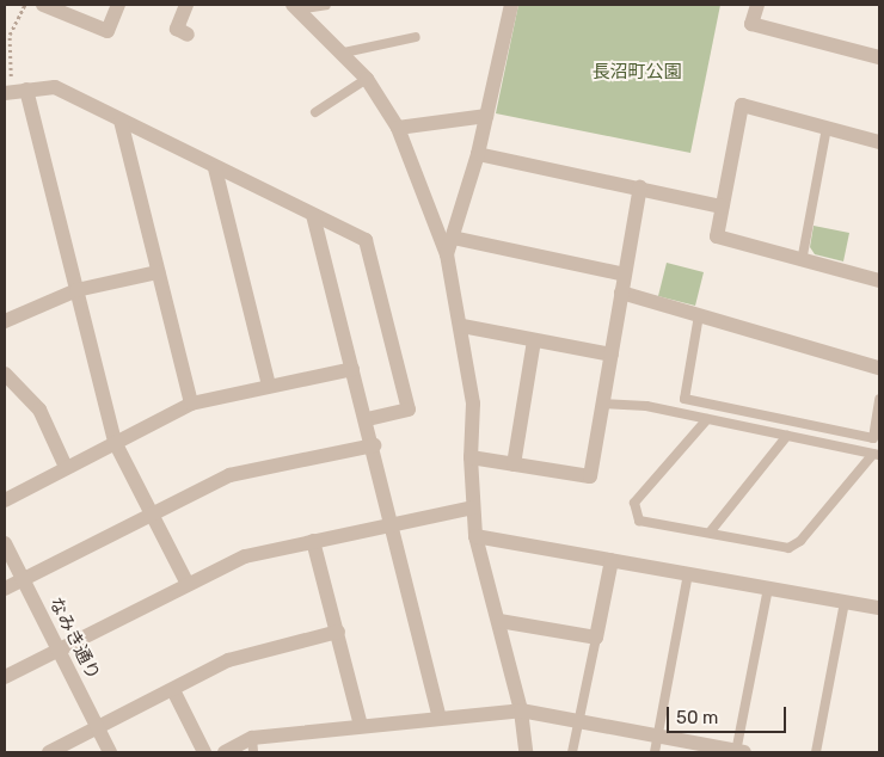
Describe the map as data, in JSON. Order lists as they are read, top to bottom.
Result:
{
  "streets": {
    "street": ["なみき通り"]
  },
  "parks": ["長沼町公園"],
  "scale_bar": "50 m"
}
